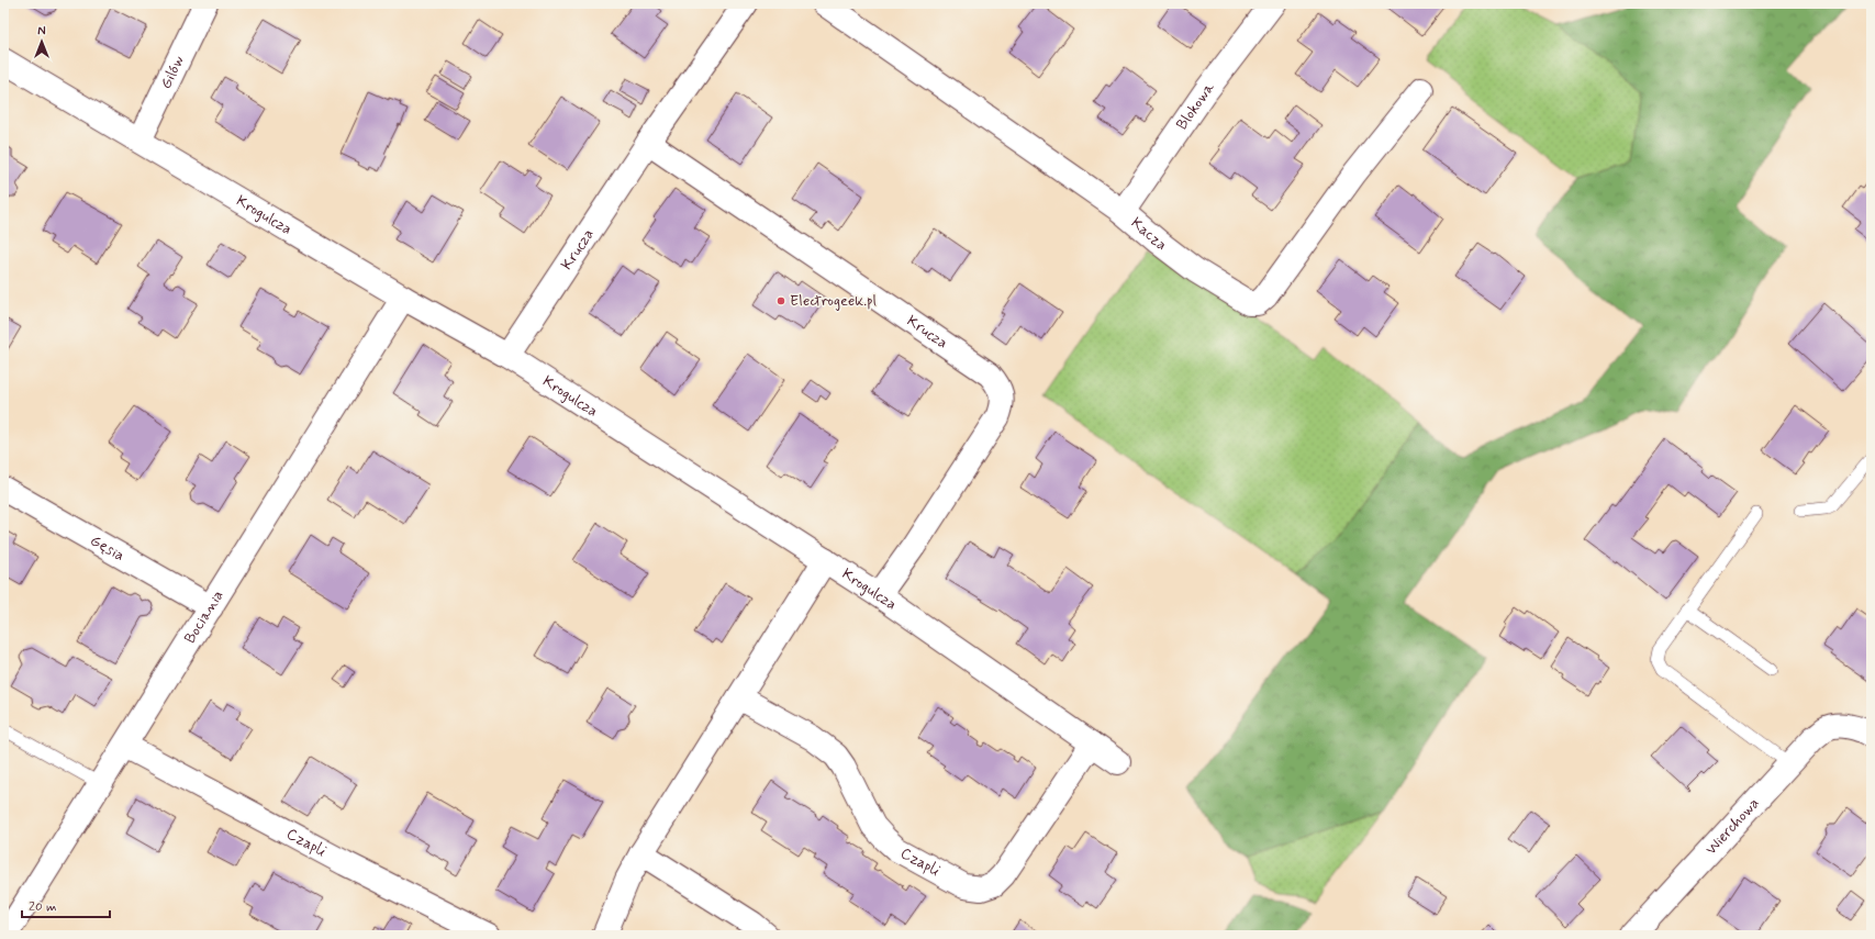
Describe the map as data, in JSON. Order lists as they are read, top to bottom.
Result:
{
  "streets": {
    "street": [
      "Gilów",
      "Blokowa",
      "Krogulcza",
      "Kacza",
      "Krucza",
      "Gęsia",
      "Bociania",
      "Wierchowa",
      "Czapli"
    ]
  },
  "crossings": [
    ["Gilów", "Krogulcza"],
    ["Blokowa", "Kacza"],
    ["Krogulcza", "Krucza"],
    ["Krogulcza", "Bociania"],
    ["Krogulcza", "Czapli"],
    ["Gęsia", "Bociania"],
    ["Bociania", "Czapli"]
  ],
  "places": ["Electrogeek.pl"],
  "scale_bar": "20 m",
  "north": "top"
}
